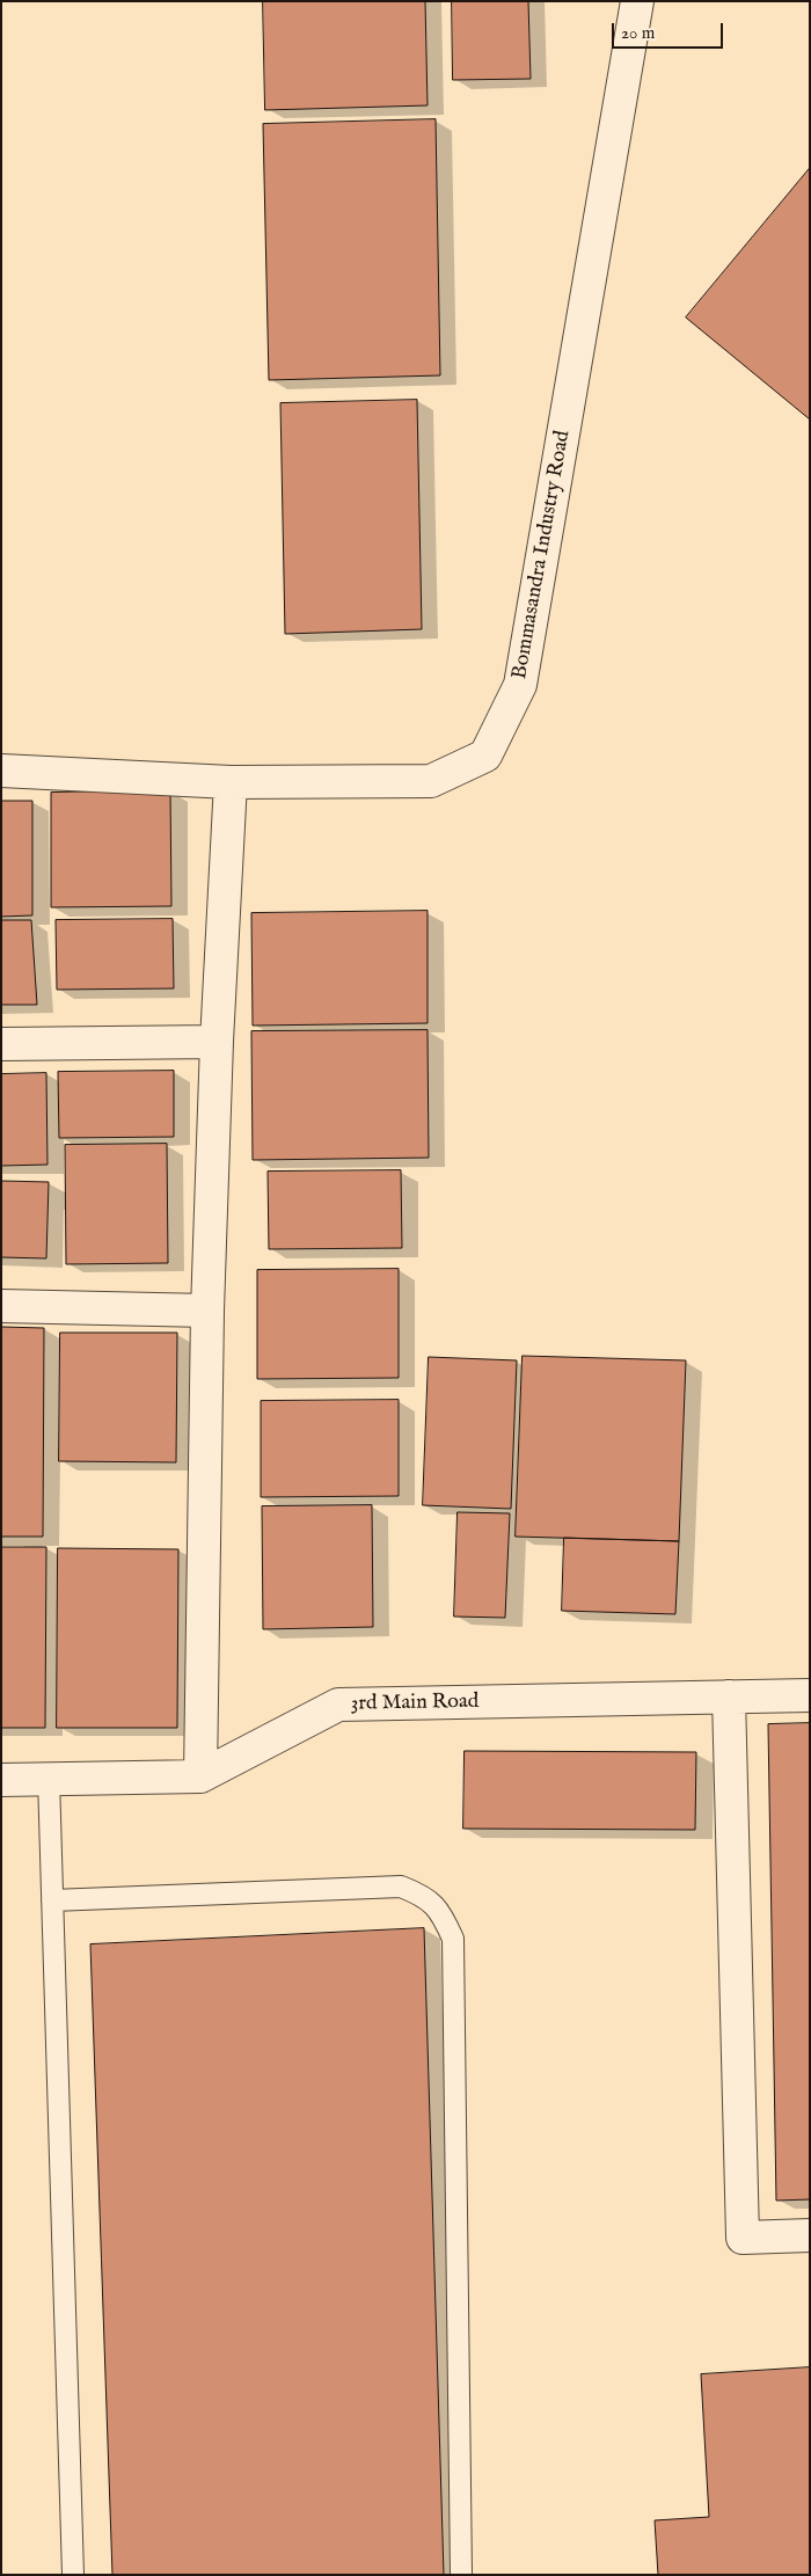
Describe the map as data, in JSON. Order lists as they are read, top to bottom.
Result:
{
  "streets": {
    "street": ["Bommasandra Industry Road", "3rd Main Road"]
  },
  "scale_bar": "20 m"
}
